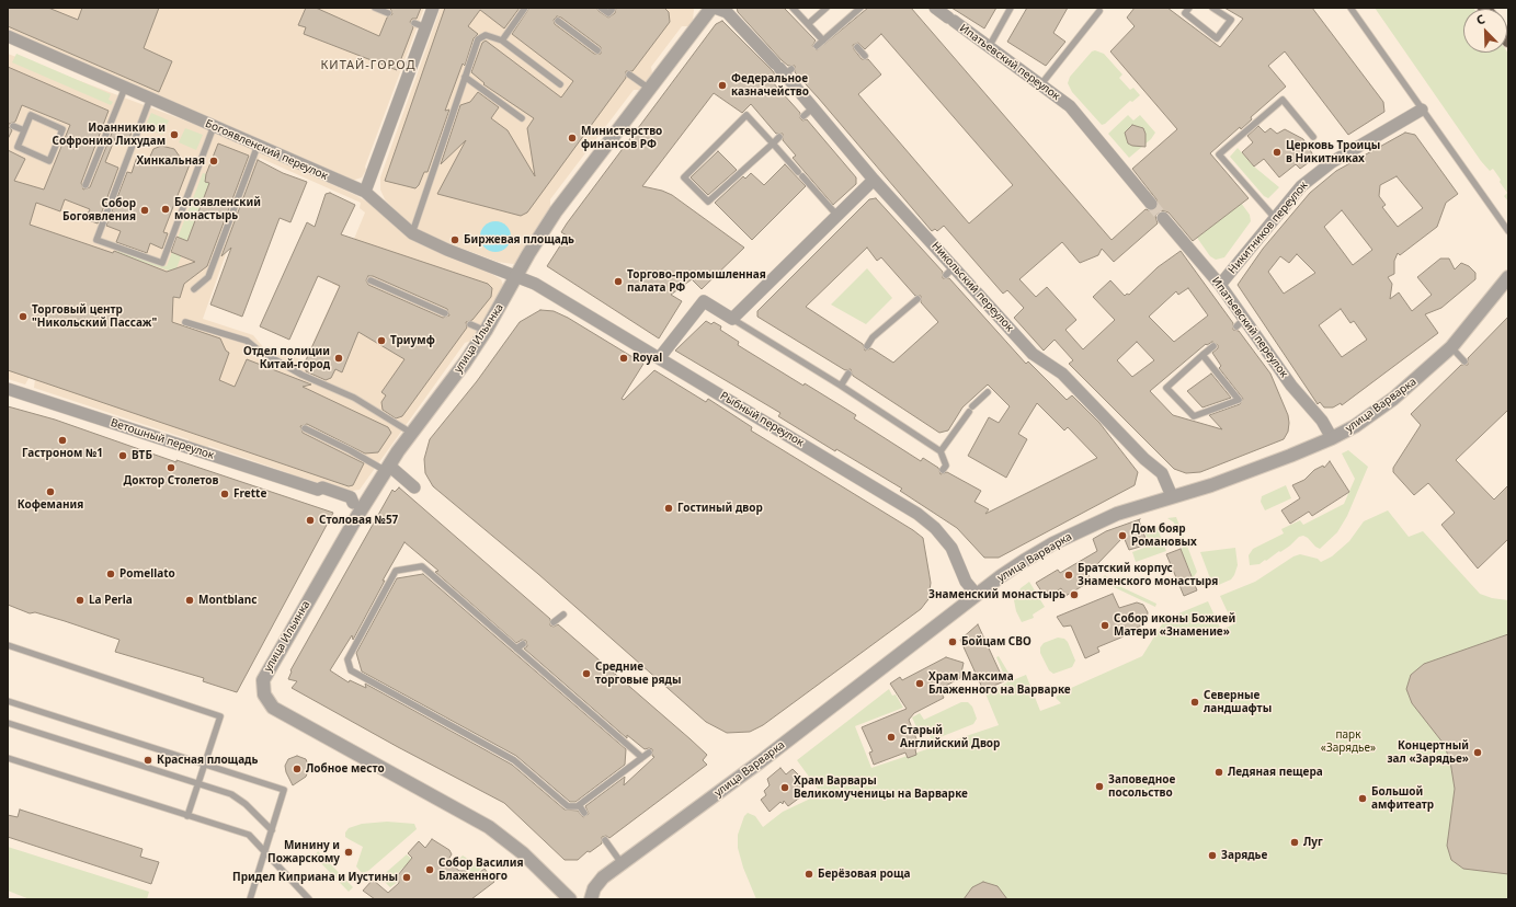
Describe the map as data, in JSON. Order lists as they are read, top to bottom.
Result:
{
  "streets": {
    "street": [
      "Ипатьевский переулок",
      "Богоявленский переулок",
      "Никитников переулок",
      "Никольский переулок",
      "улица Ильинка",
      "улица Варварка",
      "Рыбный переулок",
      "Ветошный переулок"
    ]
  },
  "crossings": [
    ["Ипатьевский переулок", "Никитников переулок"],
    ["Ипатьевский переулок", "улица Варварка"],
    ["Богоявленский переулок", "улица Ильинка"],
    ["Богоявленский переулок", "Рыбный переулок"],
    ["Никольский переулок", "улица Варварка"],
    ["улица Ильинка", "Рыбный переулок"],
    ["улица Ильинка", "Ветошный переулок"],
    ["улица Варварка", "Рыбный переулок"]
  ],
  "districts": ["КИТАЙ-ГОРОД"],
  "parks": ["парк «Зарядье»"],
  "places": [
    "Федеральное казначейство",
    "Иоанникию и Софронию Лихудам",
    "Министерство финансов РФ",
    "Церковь Троицы в Никитниках",
    "Хинкальная",
    "Богоявленский монастырь",
    "Собор Богоявления",
    "Биржевая площадь",
    "Торгово-промышленная палата РФ",
    "Торговый центр \"Никольский Пассаж\"",
    "Триумф",
    "Отдел полиции Китай-город",
    "Royal",
    "Гастроном №1",
    "ВТБ",
    "Доктор Столетов",
    "Кофемания",
    "Frette",
    "Гостиный двор",
    "Столовая №57",
    "Дом бояр Романовых",
    "Pomellato",
    "Братский корпус Знаменского монастыря",
    "Знаменский монастырь",
    "La Perla",
    "Montblanc",
    "Собор иконы Божией Матери «Знамение»",
    "Бойцам СВО",
    "Средние торговые ряды",
    "Храм Максима Блаженного на Варварке",
    "Северные ландшафты",
    "Старый Английский Двор",
    "Концертный зал «Зарядье»",
    "Красная площадь",
    "Лобное место",
    "Ледяная пещера",
    "Заповедное посольство",
    "Храм Варвары Великомученицы на Варварке",
    "Большой амфитеатр",
    "Луг",
    "Минину и Пожарскому",
    "Зарядье",
    "Собор Василия Блаженного",
    "Берёзовая роща",
    "Придел Киприана и Иустины"
  ],
  "north": "top left"
}
